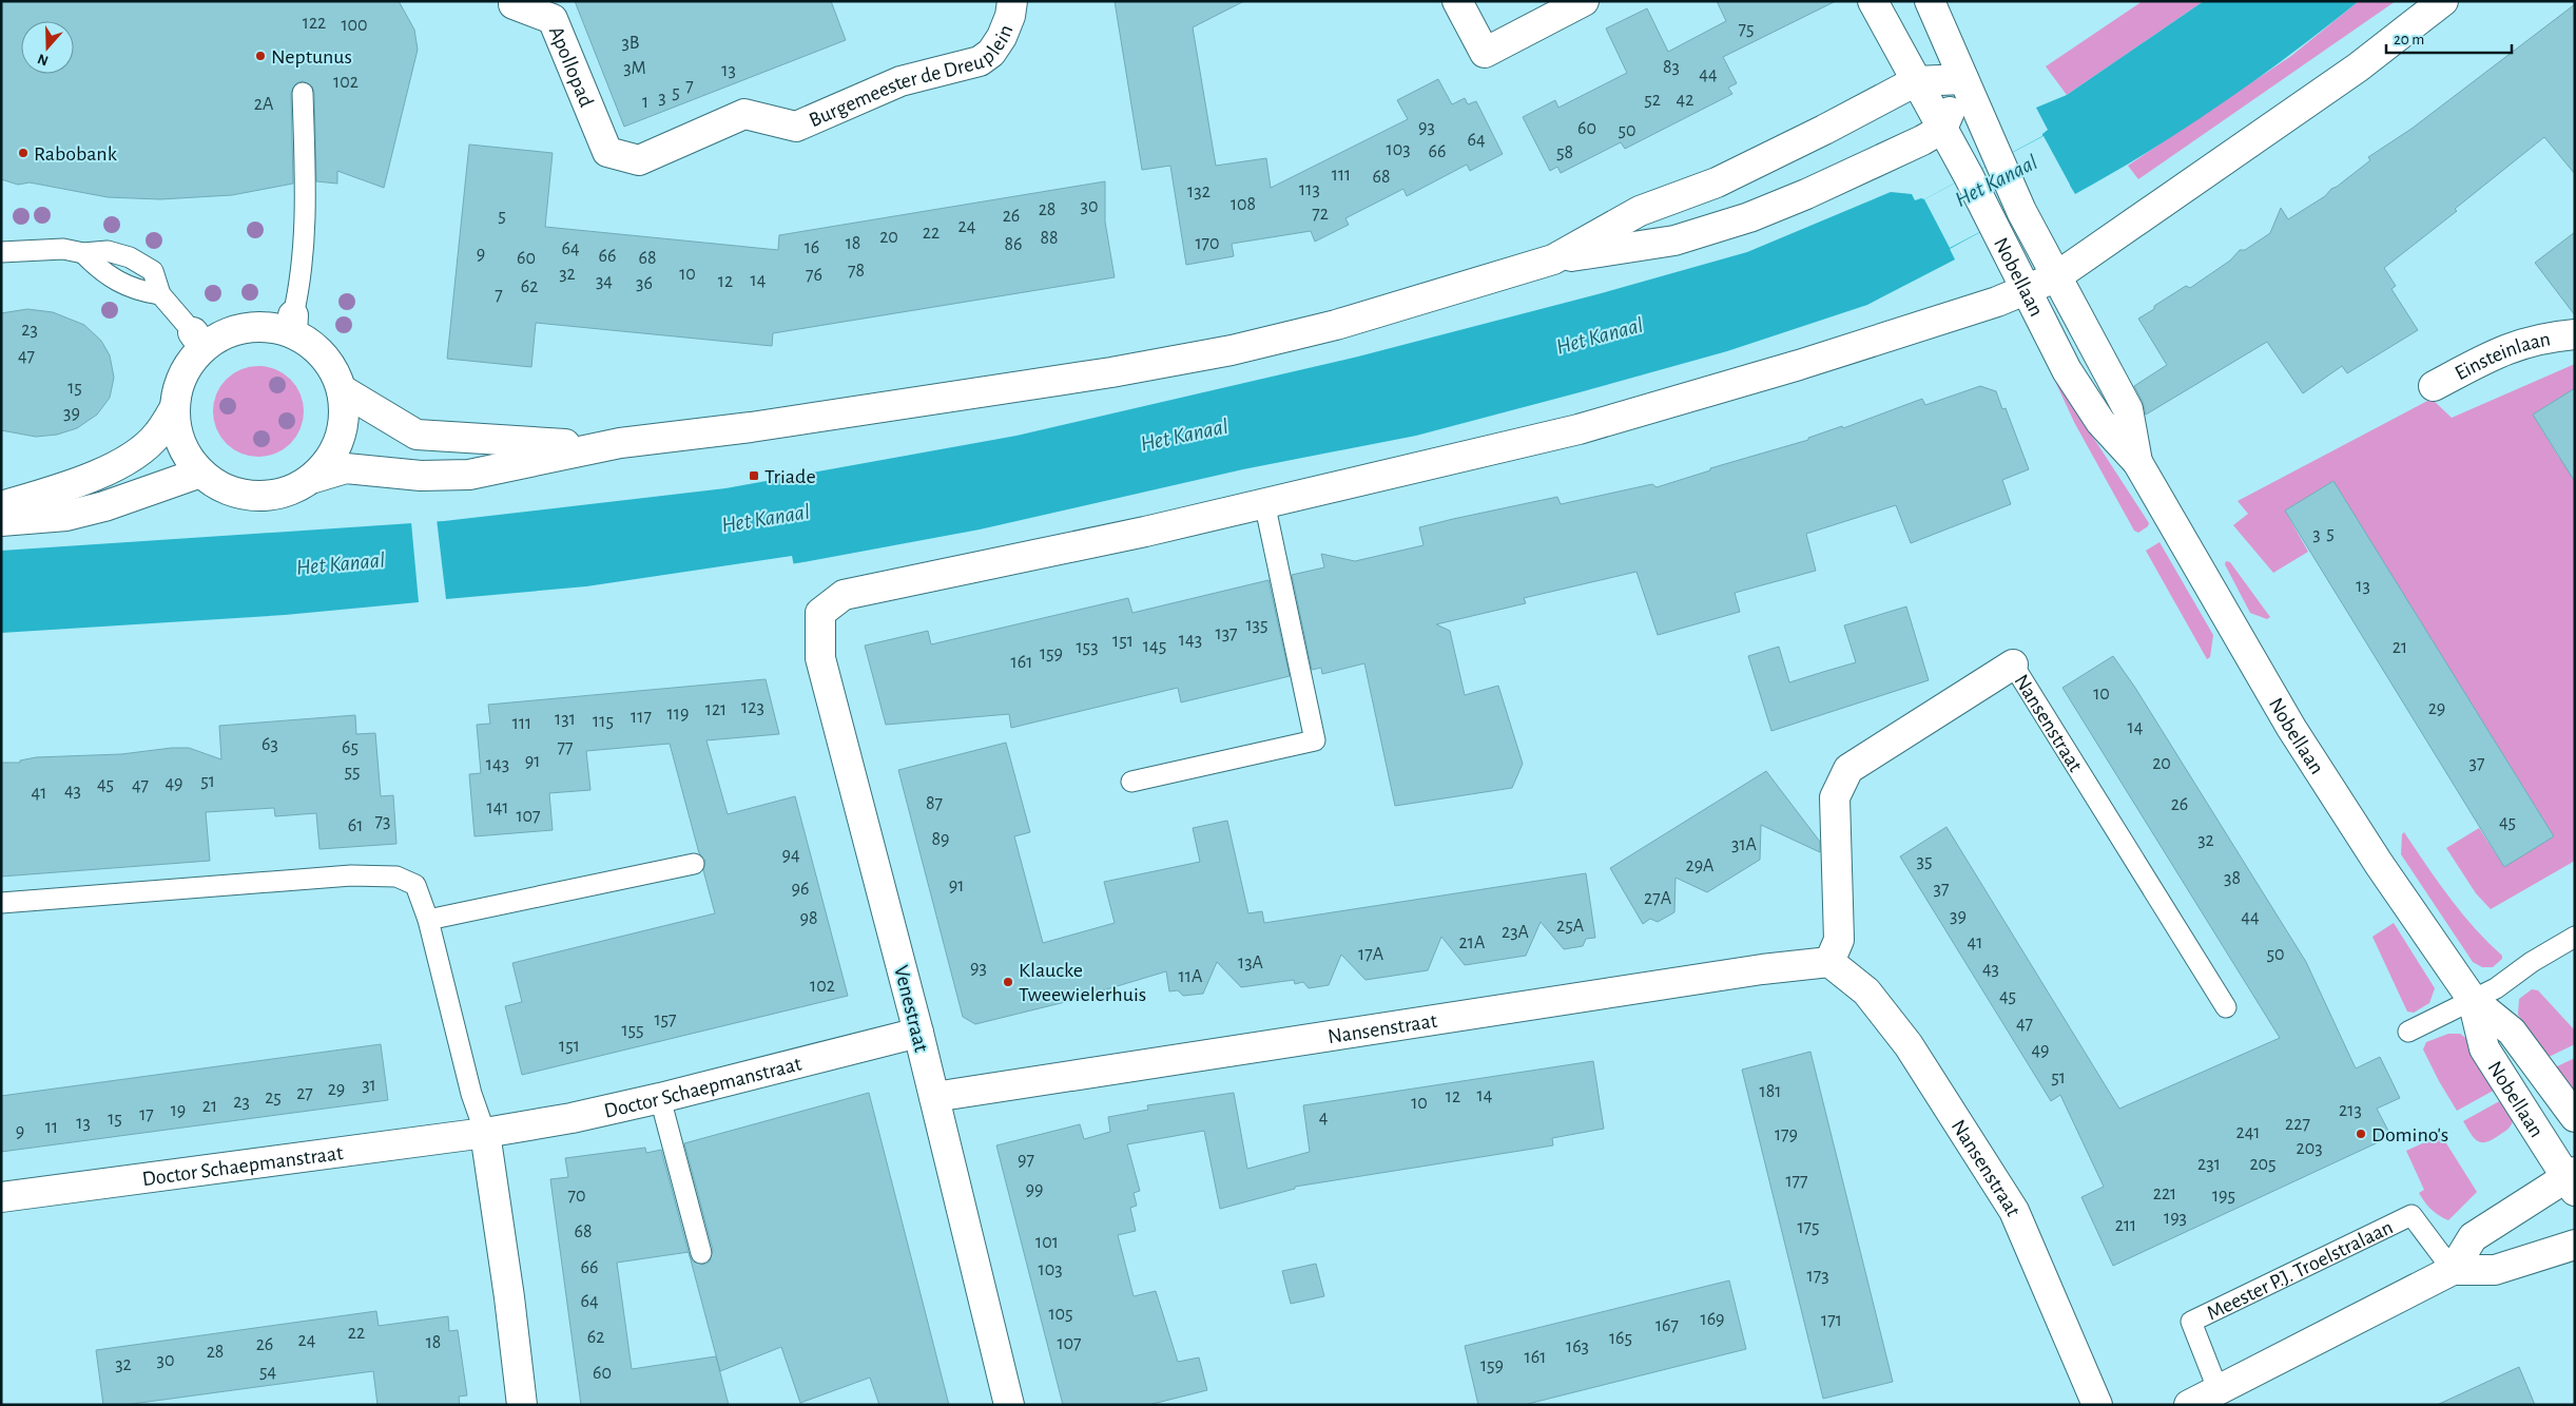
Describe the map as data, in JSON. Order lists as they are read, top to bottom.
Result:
{
  "streets": {
    "street": [
      "Apollopad",
      "Burgemeester de Dreuplein",
      "Nobellaan",
      "Einsteinlaan",
      "Nansenstraat",
      "Venestraat",
      "Doctor Schaepmanstraat"
    ],
    "lane": ["Meester P.J. Troelstralaan"]
  },
  "crossings": [
    ["Apollopad", "Burgemeester de Dreuplein"],
    ["Nansenstraat", "Venestraat"],
    ["Venestraat", "Doctor Schaepmanstraat"]
  ],
  "water": ["Het Kanaal"],
  "places": {
    "other": [
      "Neptunus",
      "Rabobank",
      "Klaucke Tweewielerhuis",
      "Domino's"
    ],
    "transit": ["Triade"]
  },
  "house_numbers": [
    "122",
    "100",
    "75",
    "3B",
    "83",
    "3M",
    "13",
    "44",
    "102",
    "7",
    "5",
    "3",
    "52",
    "42",
    "1",
    "2A",
    "93",
    "60",
    "50",
    "64",
    "103",
    "66",
    "58",
    "111",
    "68",
    "113",
    "132",
    "108",
    "30",
    "28",
    "72",
    "5",
    "26",
    "24",
    "22",
    "20",
    "88",
    "18",
    "170",
    "86",
    "16",
    "64",
    "9",
    "66",
    "60",
    "68",
    "78",
    "32",
    "10",
    "76",
    "14",
    "34",
    "12",
    "36",
    "62",
    "7",
    "23",
    "47",
    "15",
    "39",
    "5",
    "3",
    "13",
    "135",
    "137",
    "143",
    "151",
    "145",
    "153",
    "21",
    "159",
    "161",
    "10",
    "123",
    "29",
    "121",
    "119",
    "117",
    "131",
    "115",
    "111",
    "14",
    "63",
    "65",
    "77",
    "91",
    "20",
    "37",
    "143",
    "55",
    "51",
    "49",
    "45",
    "47",
    "43",
    "41",
    "87",
    "26",
    "141",
    "107",
    "73",
    "45",
    "61",
    "89",
    "32",
    "31A",
    "94",
    "35",
    "29A",
    "38",
    "91",
    "96",
    "37",
    "27A",
    "39",
    "44",
    "98",
    "25A",
    "23A",
    "21A",
    "41",
    "17A",
    "50",
    "13A",
    "93",
    "43",
    "11A",
    "102",
    "45",
    "157",
    "47",
    "155",
    "151",
    "49",
    "51",
    "31",
    "29",
    "181",
    "27",
    "14",
    "12",
    "25",
    "23",
    "10",
    "21",
    "19",
    "213",
    "17",
    "4",
    "15",
    "13",
    "227",
    "11",
    "9",
    "241",
    "179",
    "203",
    "97",
    "231",
    "205",
    "177",
    "99",
    "221",
    "70",
    "195",
    "193",
    "211",
    "175",
    "68",
    "101",
    "66",
    "103",
    "173",
    "64",
    "105",
    "169",
    "171",
    "167",
    "22",
    "62",
    "165",
    "24",
    "18",
    "107",
    "26",
    "163",
    "28",
    "161",
    "30",
    "32",
    "159",
    "54",
    "60"
  ],
  "scale_bar": "20 m",
  "north": "bottom"
}
